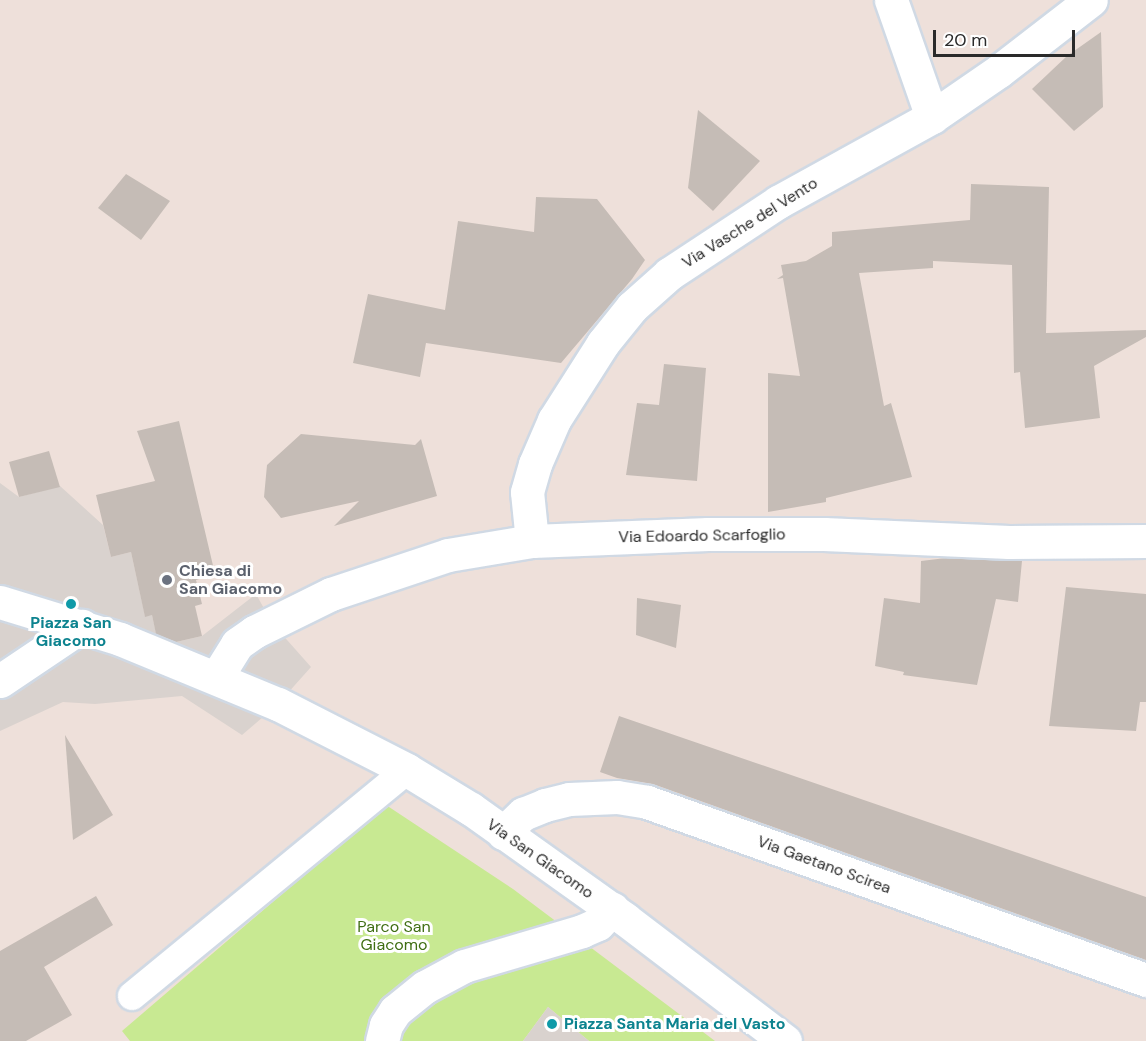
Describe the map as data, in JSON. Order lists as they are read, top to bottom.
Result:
{
  "streets": {
    "street": [
      "Via Vasche del Vento",
      "Via Edoardo Scarfoglio",
      "Via San Giacomo",
      "Via Gaetano Scirea"
    ]
  },
  "crossings": [
    ["Via Vasche del Vento", "Via Edoardo Scarfoglio"],
    ["Via Edoardo Scarfoglio", "Via San Giacomo"],
    ["Via San Giacomo", "Via Gaetano Scirea"]
  ],
  "parks": ["Parco San Giacomo"],
  "places": ["Chiesa di San Giacomo", "Piazza San Giacomo", "Piazza Santa Maria del Vasto"],
  "scale_bar": "20 m"
}
